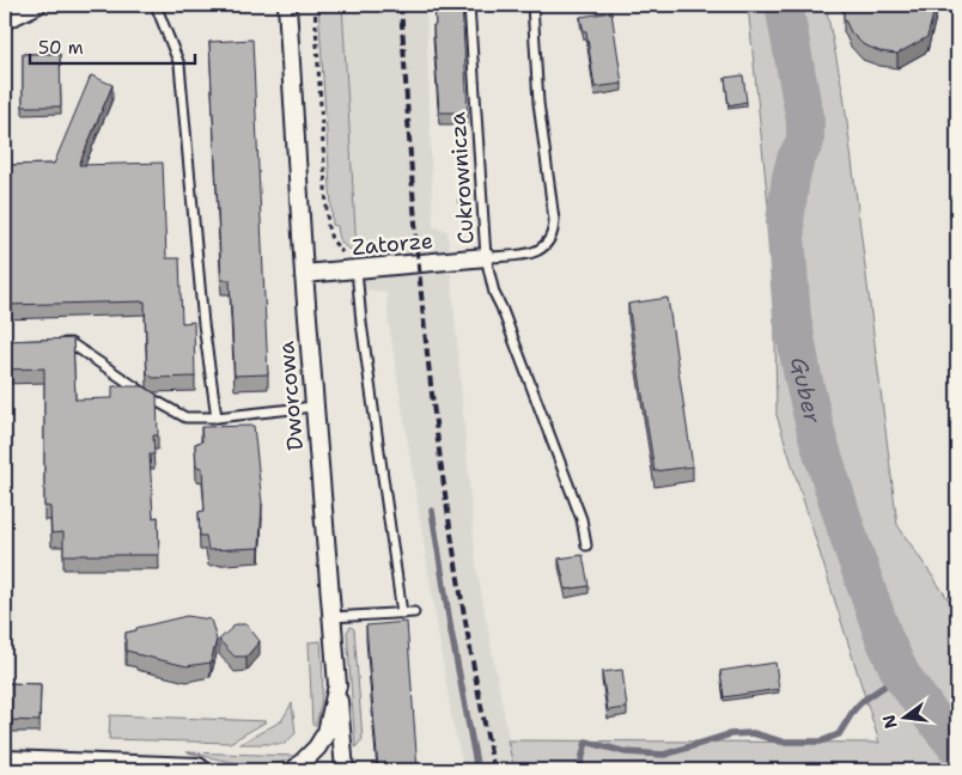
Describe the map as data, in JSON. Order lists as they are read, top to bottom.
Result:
{
  "streets": {
    "street": ["Zatorze", "Dworcowa"],
    "lane": ["Cukrownicza"]
  },
  "crossings": [
    ["Cukrownicza", "Zatorze"],
    ["Zatorze", "Dworcowa"]
  ],
  "water": ["Guber"],
  "scale_bar": "50 m",
  "north": "left"
}
